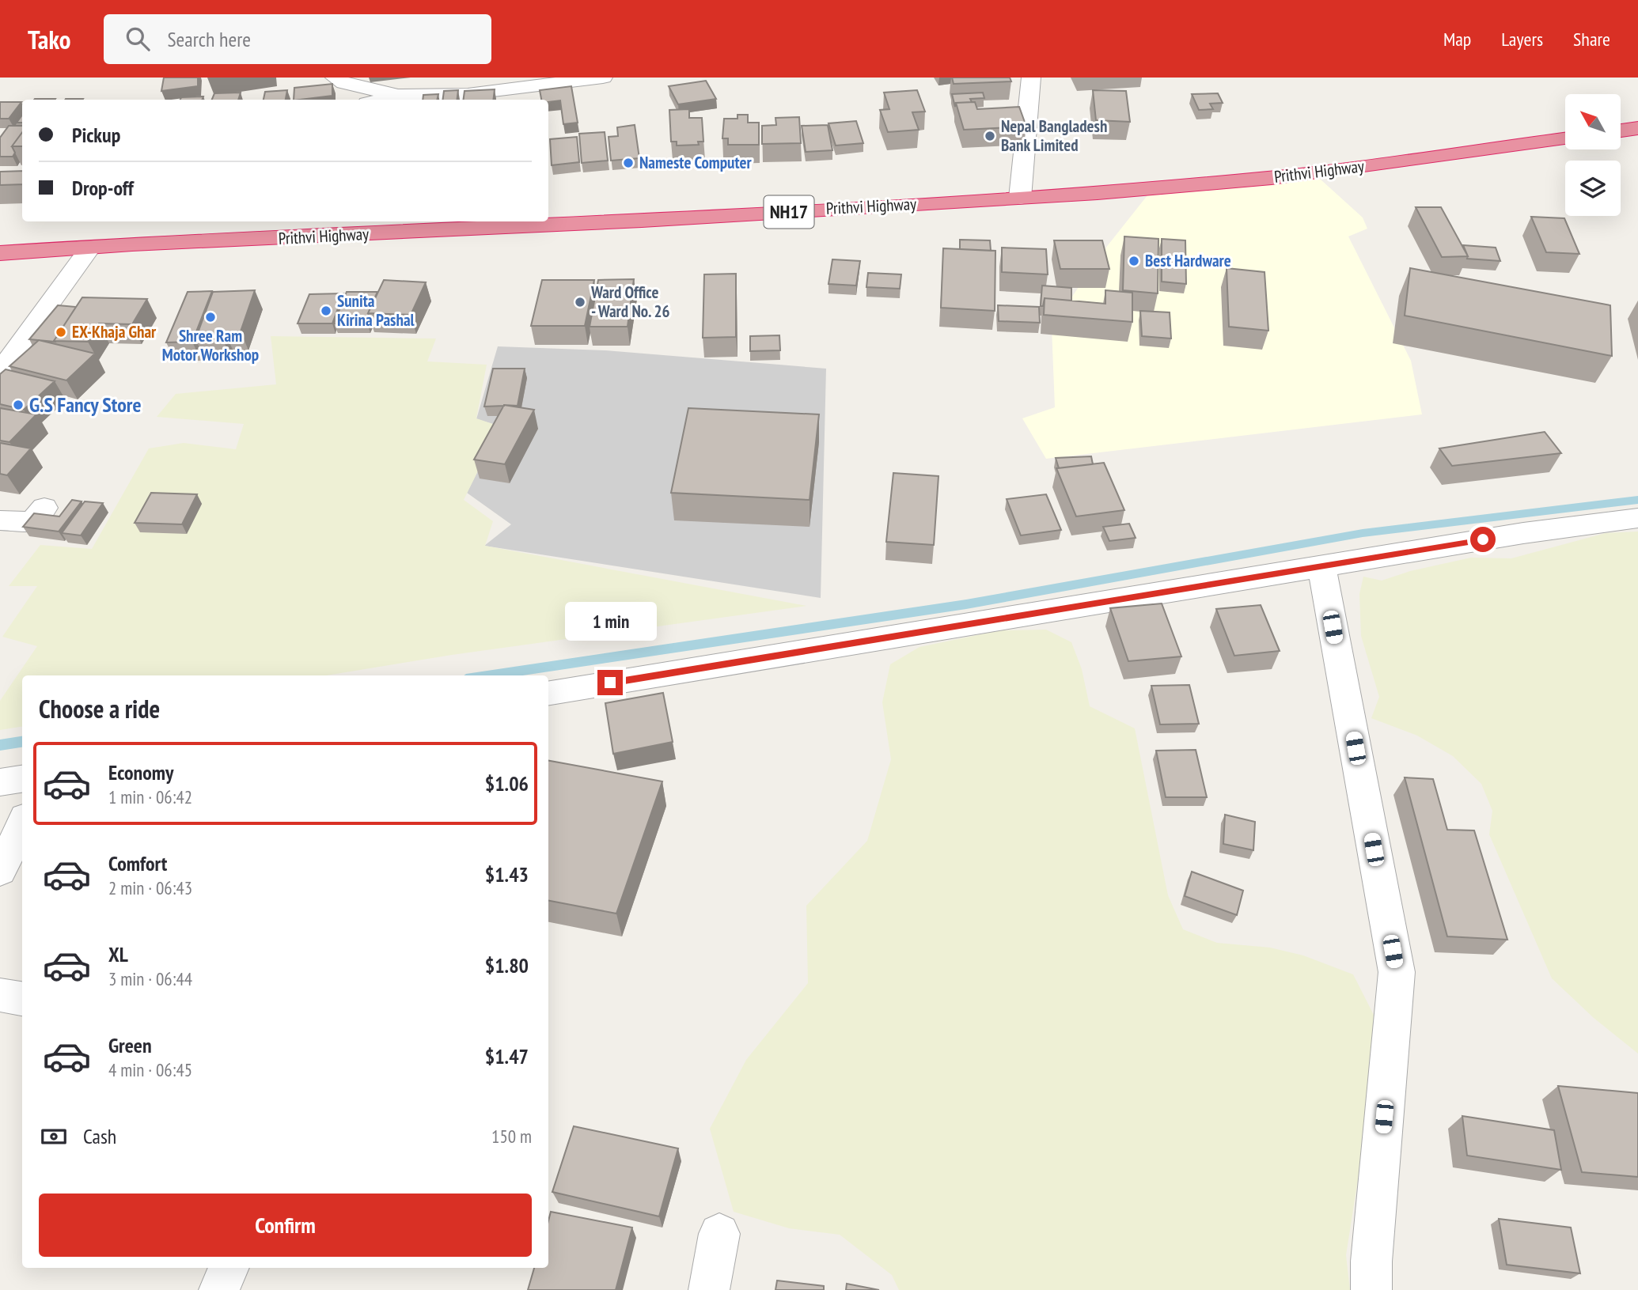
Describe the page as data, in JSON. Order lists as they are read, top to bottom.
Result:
{
  "streets": {
    "highway": ["Prithvi Highway", "NH17"]
  },
  "places": [
    "Nepal Bangladesh Bank Limited",
    "Nameste Computer",
    "Best Hardware",
    "Ward Office - Ward No. 26",
    "Sunita Kirina Pashal",
    "Shree Ram Motor Workshop",
    "EX-Khaja Ghar",
    "G.S Fancy Store"
  ],
  "north": "top left",
  "page": {
    "header": "Tako",
    "search": "Search here",
    "nav": ["Map", "Layers", "Share"],
    "banner": ["Pickup", "Drop-off"],
    "bubble": "1 min",
    "heading": "Choose a ride",
    "list": [
      {
        "name": "Economy",
        "note": "1 min · 06:42",
        "value": "$1.06"
      },
      {
        "name": "Comfort",
        "note": "2 min · 06:43",
        "value": "$1.43"
      },
      {
        "name": "XL",
        "note": "3 min · 06:44",
        "value": "$1.80"
      },
      {
        "name": "Green",
        "note": "4 min · 06:45",
        "value": "$1.47"
      }
    ],
    "pay": ["Cash", "150 m"],
    "buttons": "Confirm"
  }
}
